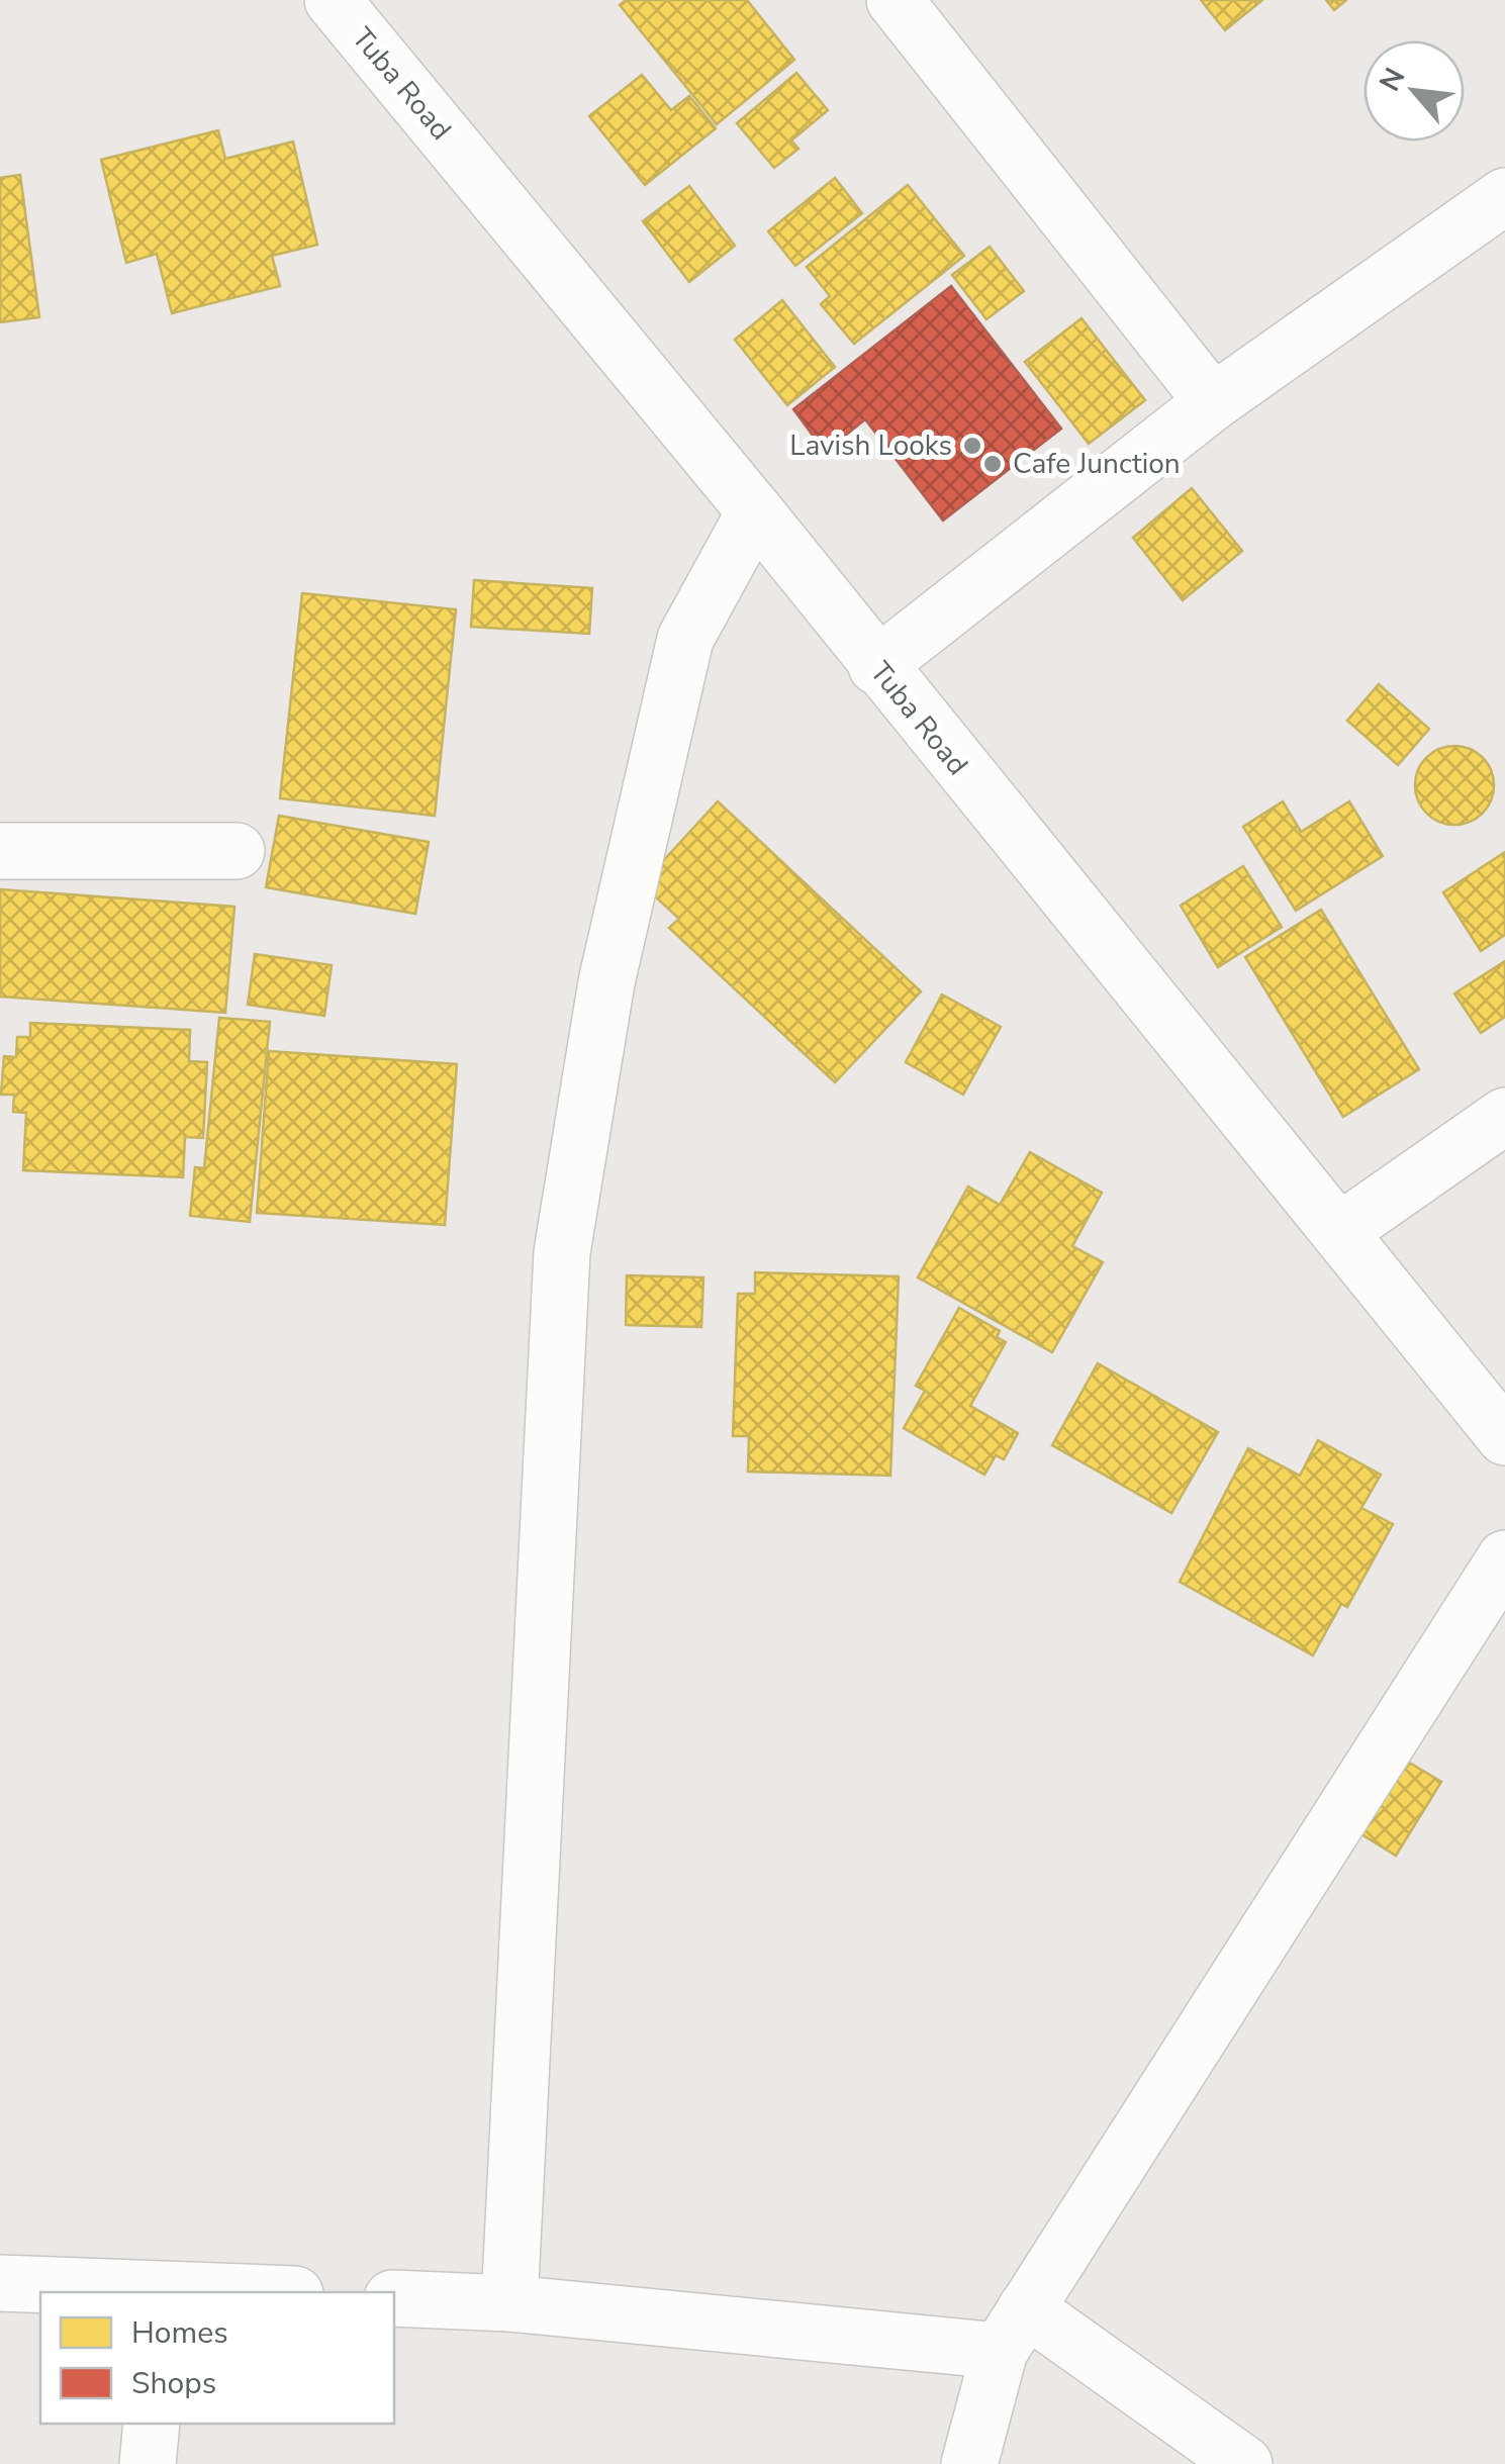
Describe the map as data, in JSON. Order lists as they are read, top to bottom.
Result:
{
  "streets": {
    "street": ["Tuba Road"]
  },
  "places": ["Lavish Looks", "Cafe Junction"],
  "legend": ["Homes", "Shops"],
  "north": "top left"
}
